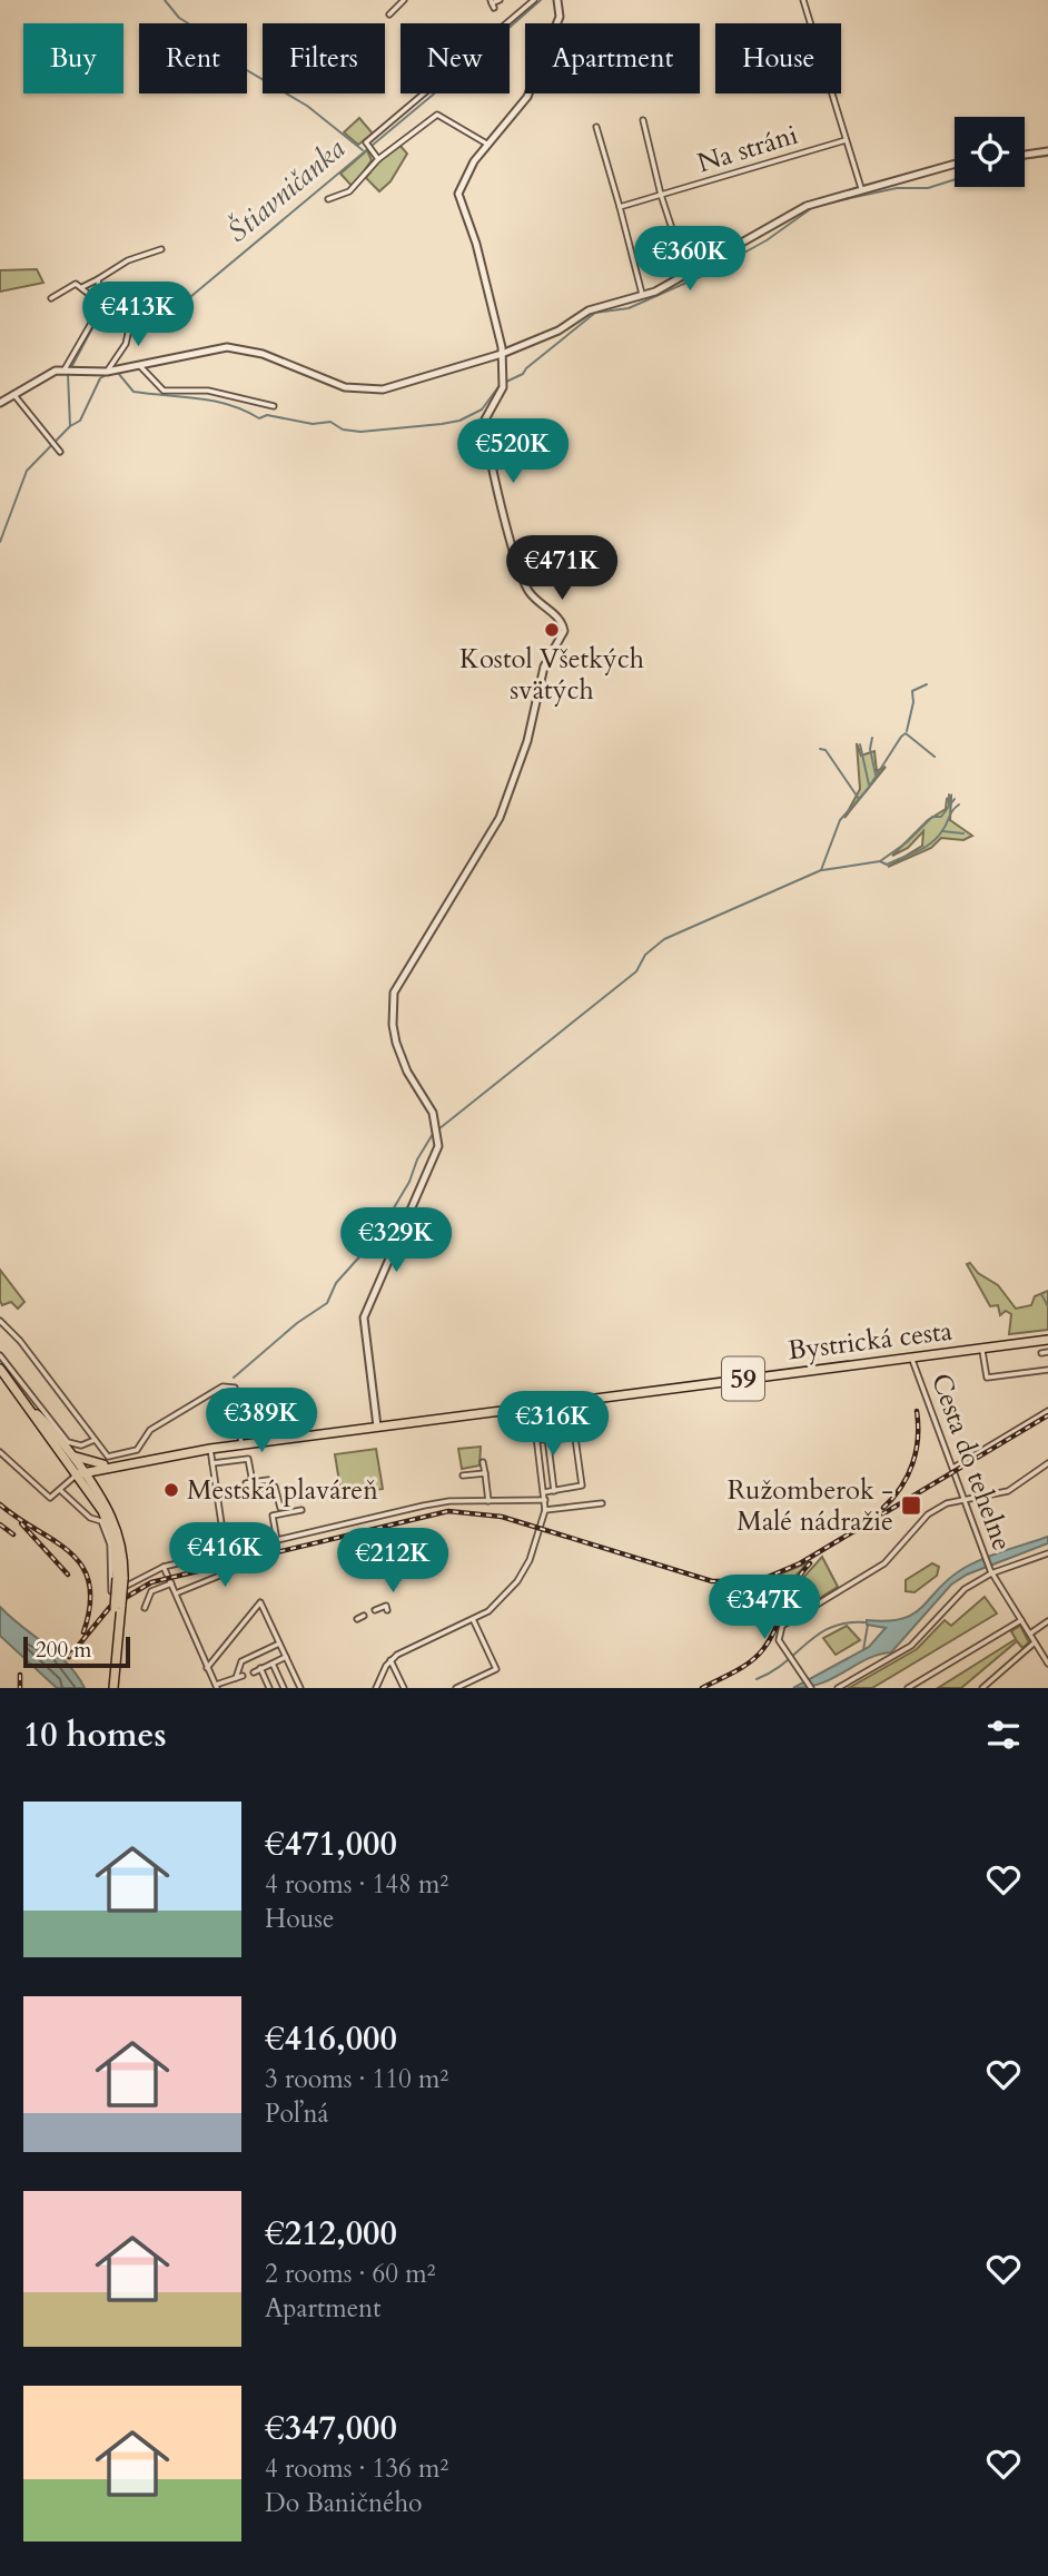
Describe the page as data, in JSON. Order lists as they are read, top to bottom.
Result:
{
  "streets": {
    "main road": ["Bystrická cesta", "59"],
    "street": ["Na stráni", "Cesta do tehelne"]
  },
  "crossings": [
    ["Bystrická cesta", "Cesta do tehelne"]
  ],
  "water": ["Štiavničanka"],
  "places": {
    "other": ["Kostol Všetkých svätých", "Mestská plaváreň"],
    "transit": ["Ružomberok - Malé nádražie"]
  },
  "scale_bar": "200 m",
  "page": {
    "chip": [
      "Buy",
      "Rent",
      "Filters",
      "New",
      "Apartment",
      "House"
    ],
    "price": [
      "€360K",
      "€413K",
      "€520K",
      "€471K",
      "€329K",
      "€389K",
      "€316K",
      "€416K",
      "€212K",
      "€347K"
    ],
    "scale": "200 m",
    "heading": "10 homes",
    "list": [
      {
        "name": "€471,000",
        "note": "4 rooms · 148 m² · House"
      },
      {
        "name": "€416,000",
        "note": "3 rooms · 110 m² · Poľná"
      },
      {
        "name": "€212,000",
        "note": "2 rooms · 60 m² · Apartment"
      },
      {
        "name": "€347,000",
        "note": "4 rooms · 136 m² · Do Baničného"
      }
    ]
  }
}
